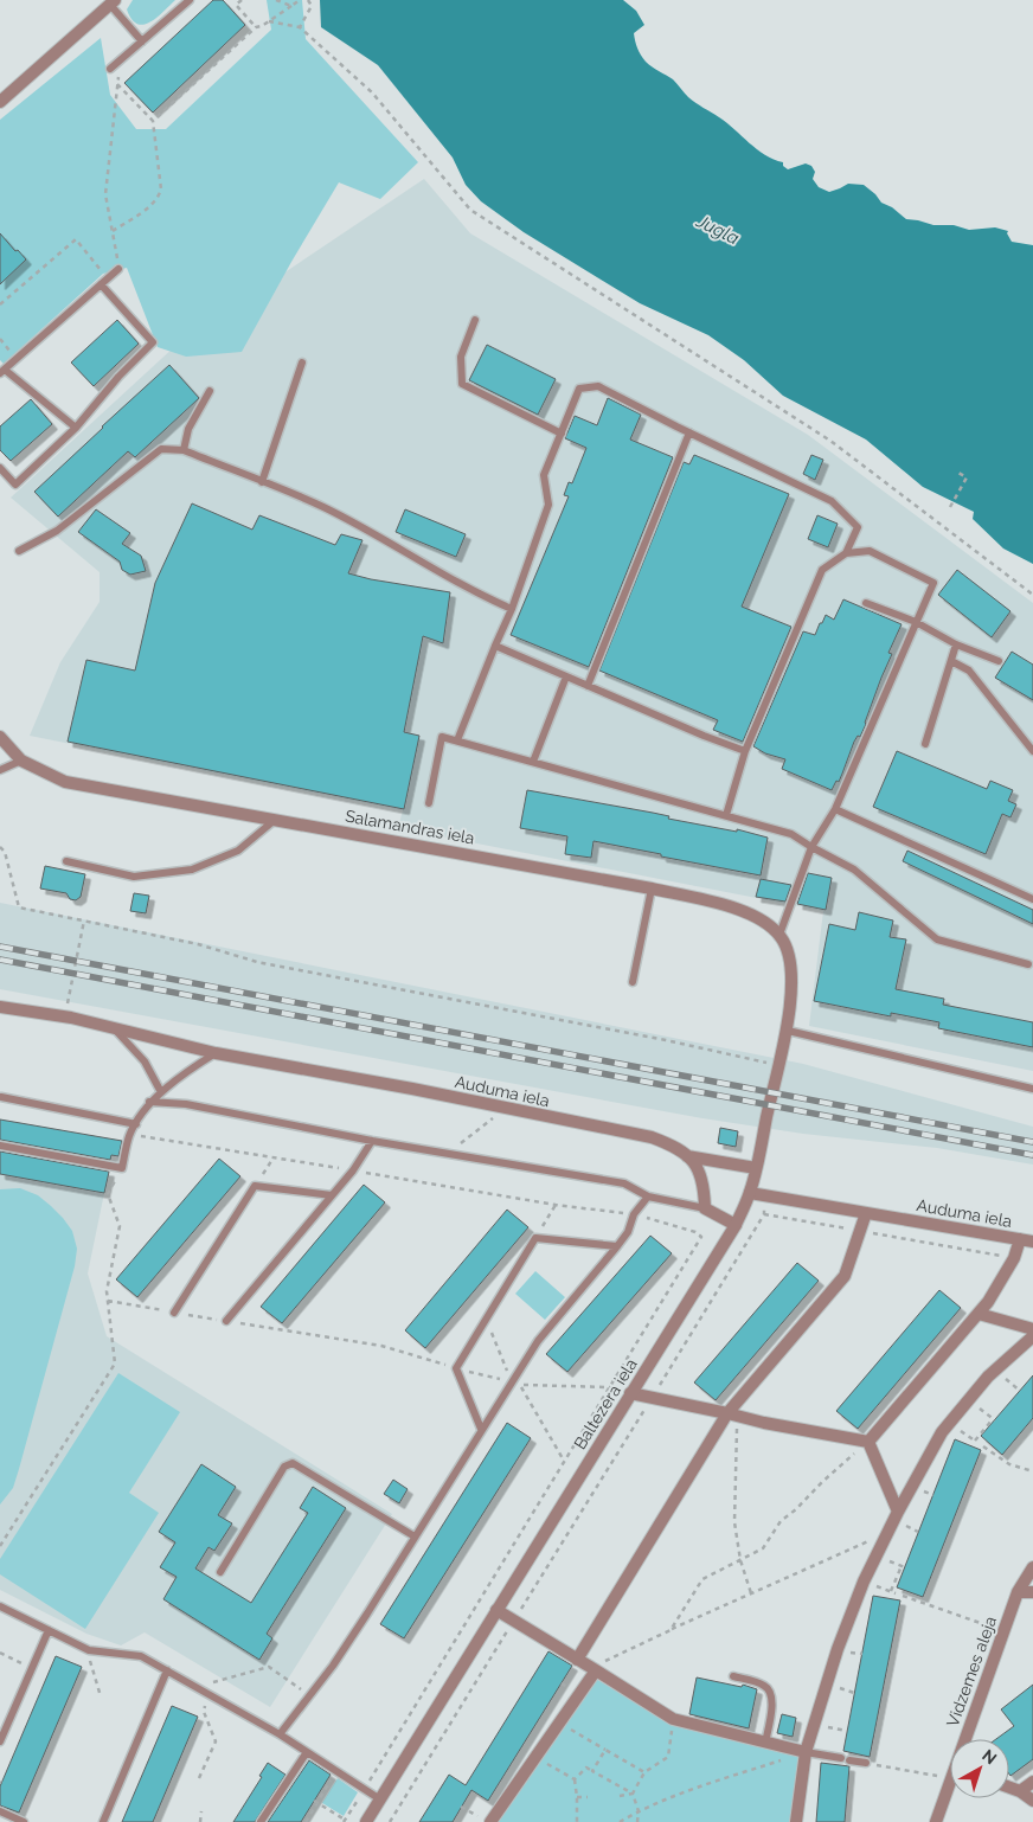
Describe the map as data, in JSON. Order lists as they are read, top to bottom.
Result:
{
  "streets": {
    "street": [
      "Salamandras iela",
      "Auduma iela",
      "Baltezera iela",
      "Vidzemes aleja"
    ]
  },
  "crossings": [
    ["Salamandras iela", "Baltezera iela"],
    ["Auduma iela", "Baltezera iela"]
  ],
  "water": ["Jugla"],
  "north": "top right"
}
